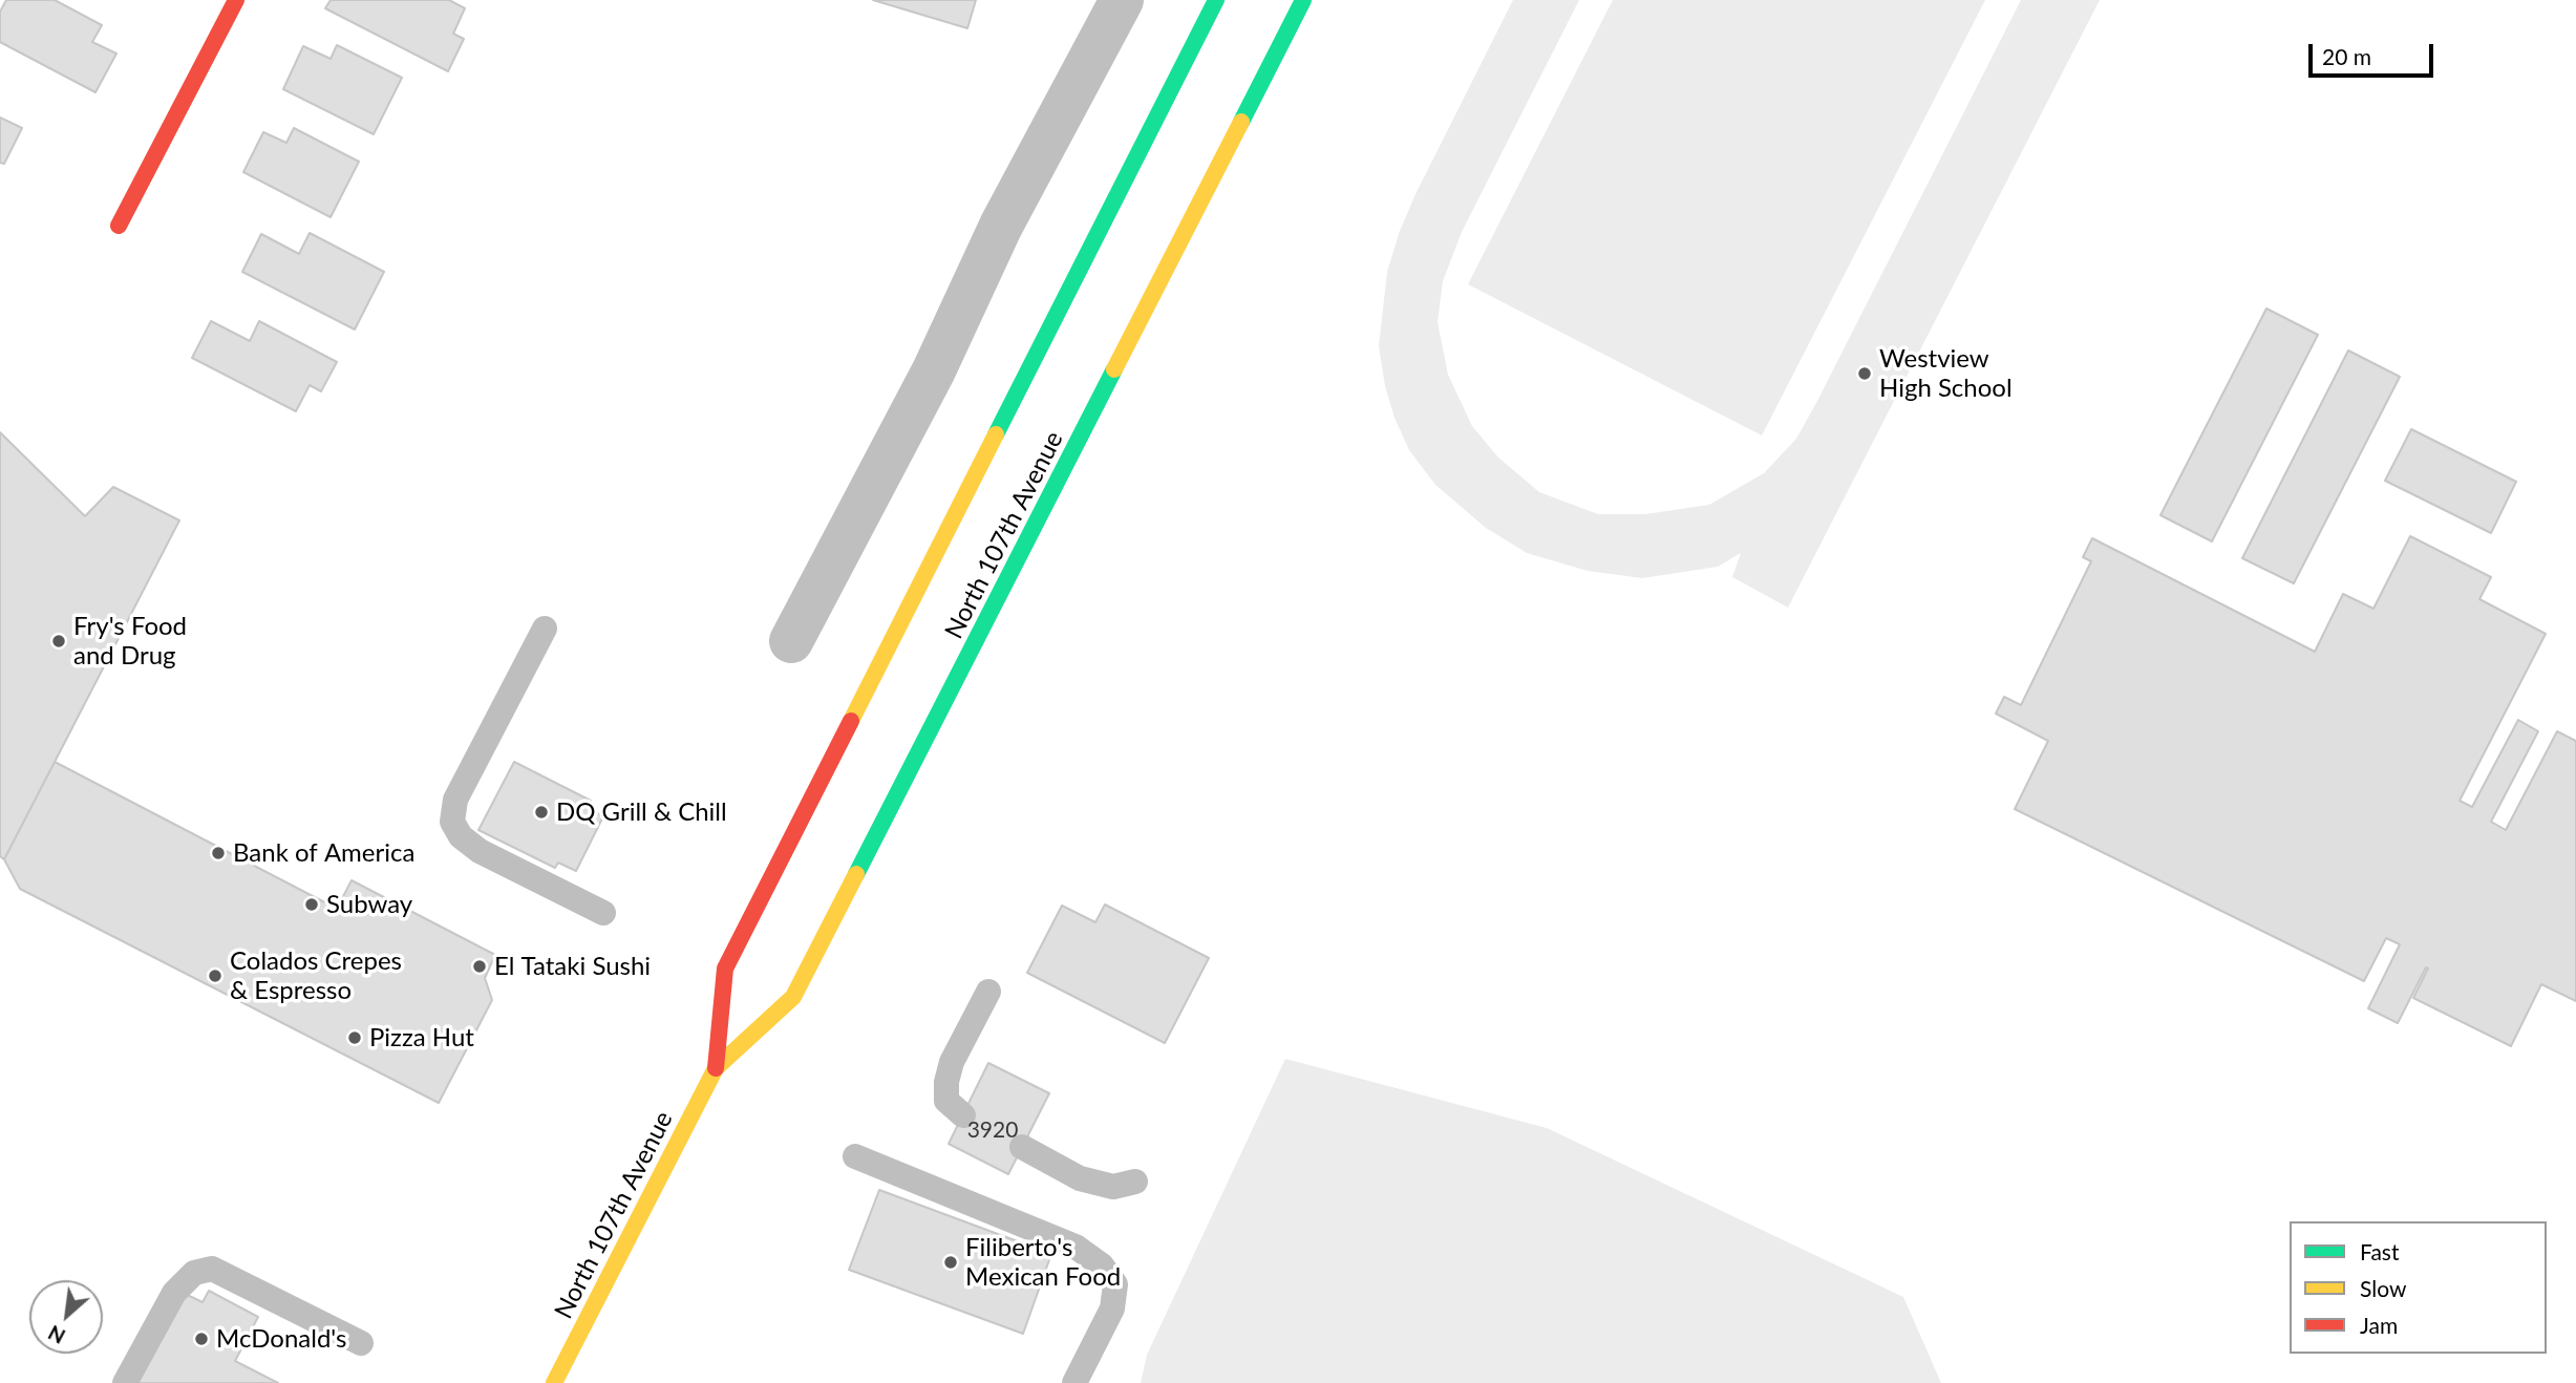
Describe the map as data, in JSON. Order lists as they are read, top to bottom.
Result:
{
  "streets": {
    "main road": ["North 107th Avenue"]
  },
  "places": [
    "Westview High School",
    "Fry's Food and Drug",
    "DQ Grill & Chill",
    "Bank of America",
    "Subway",
    "El Tataki Sushi",
    "Colados Crepes & Espresso",
    "Pizza Hut",
    "Filiberto's Mexican Food",
    "McDonald's"
  ],
  "house_numbers": ["3920"],
  "legend": ["Fast", "Slow", "Jam"],
  "scale_bar": "20 m",
  "north": "bottom left"
}
